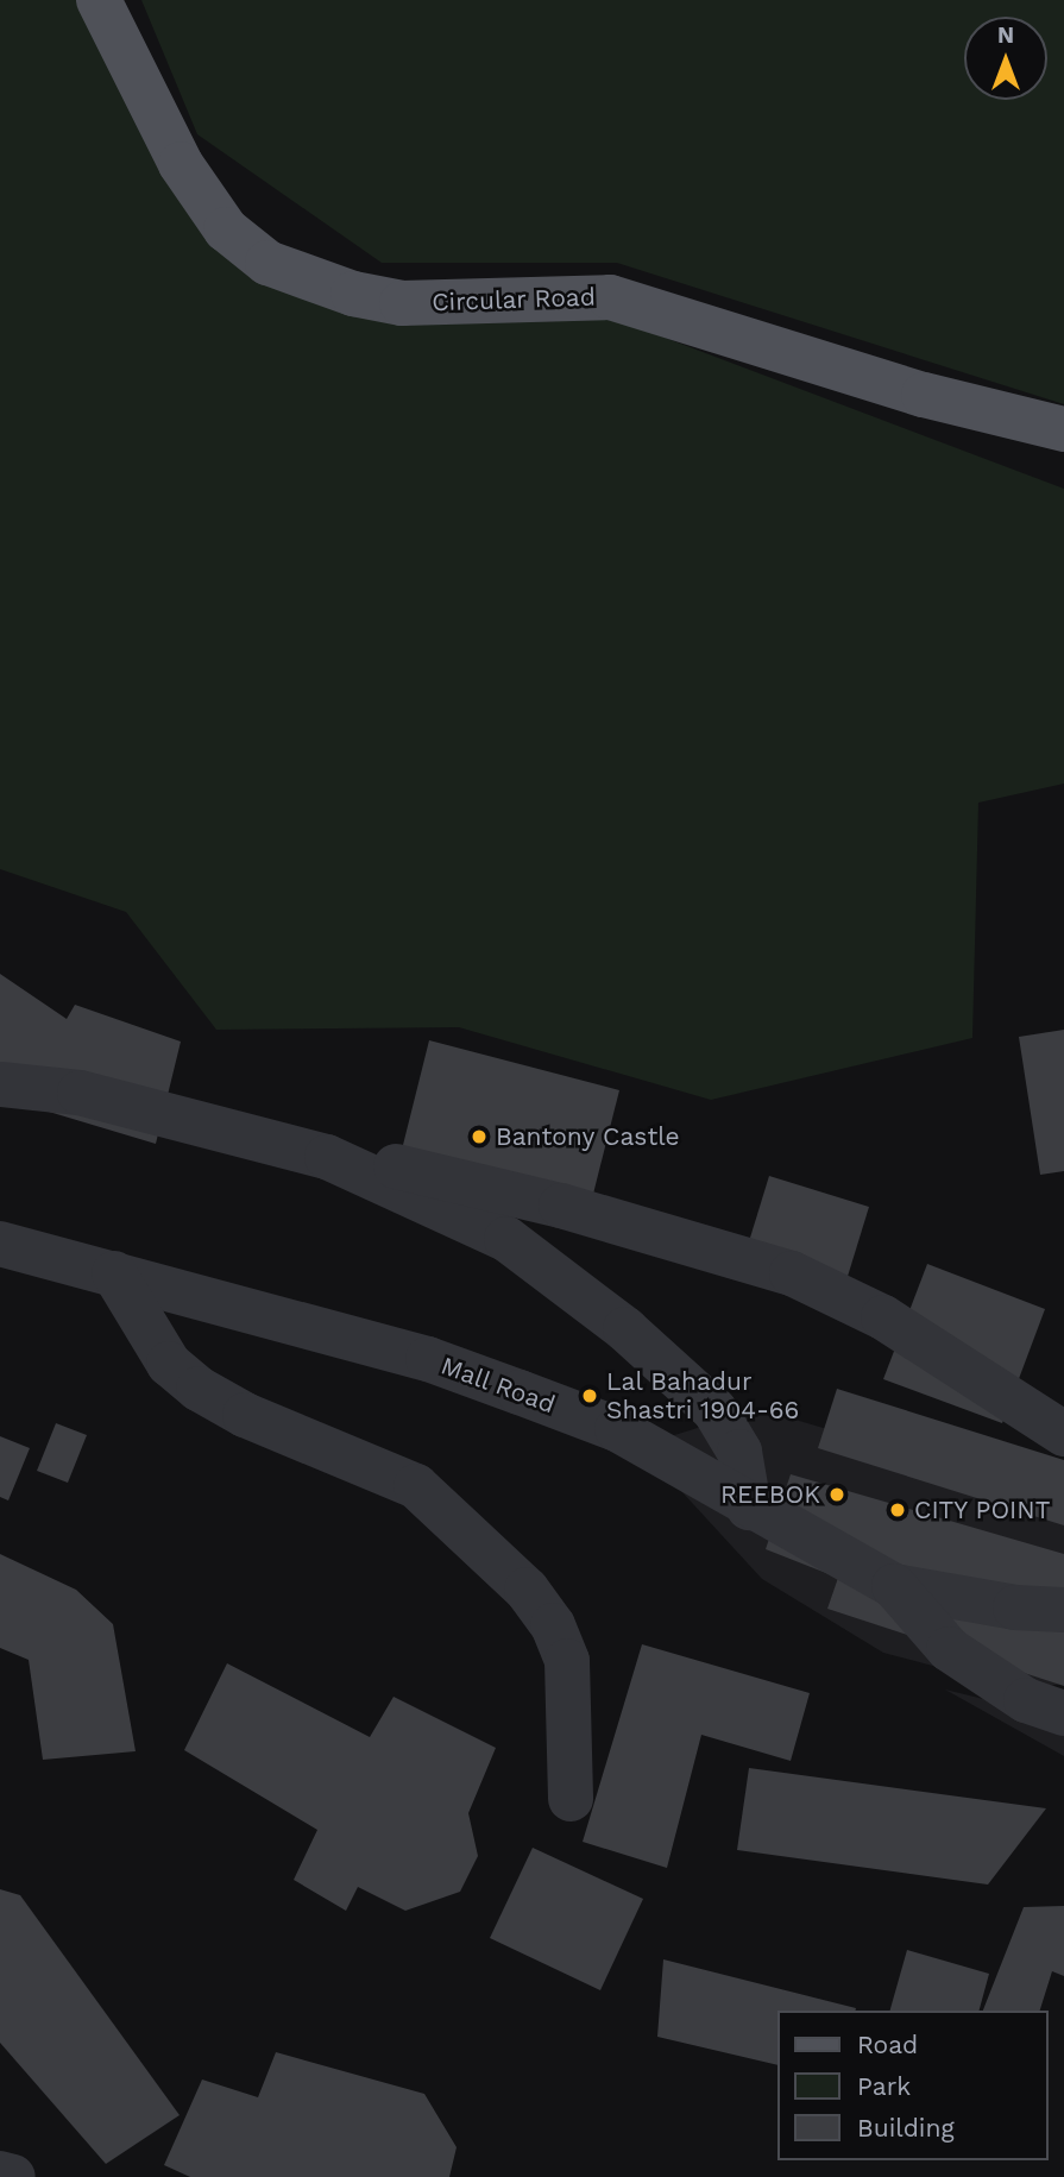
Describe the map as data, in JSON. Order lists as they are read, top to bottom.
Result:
{
  "streets": {
    "main road": ["Circular Road"],
    "street": ["Mall Road"]
  },
  "places": [
    "Bantony Castle",
    "Lal Bahadur Shastri 1904-66",
    "REEBOK",
    "CITY POINT"
  ],
  "legend": ["Road", "Park", "Building"],
  "north": "top"
}
